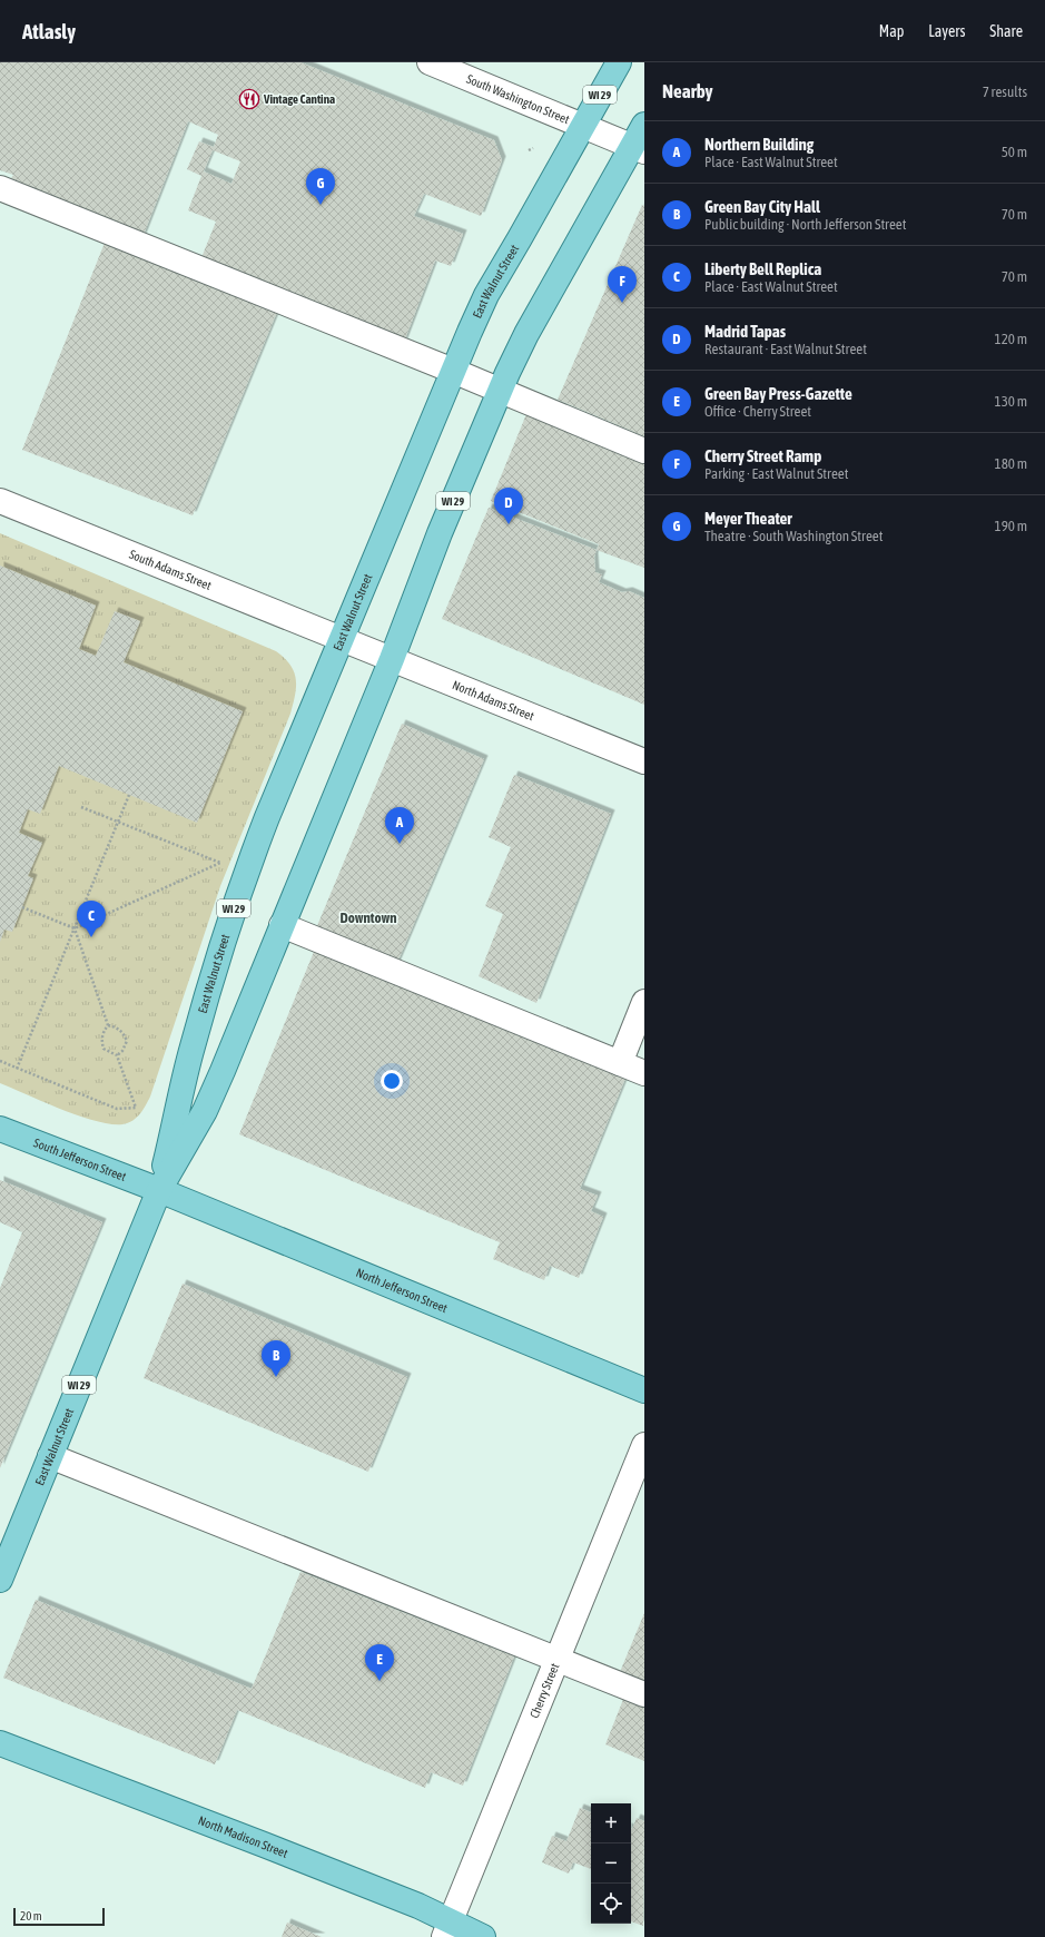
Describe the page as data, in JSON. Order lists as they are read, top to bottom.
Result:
{
  "streets": {
    "main road": [
      "WI 29",
      "East Walnut Street",
      "South Jefferson Street",
      "North Jefferson Street",
      "North Madison Street"
    ],
    "street": [
      "South Washington Street",
      "South Adams Street",
      "North Adams Street",
      "Cherry Street"
    ]
  },
  "crossings": [
    ["South Washington Street", "East Walnut Street"],
    ["East Walnut Street", "South Adams Street"],
    ["East Walnut Street", "North Adams Street"],
    ["East Walnut Street", "South Jefferson Street"],
    ["East Walnut Street", "North Jefferson Street"],
    ["South Adams Street", "North Adams Street"],
    ["South Jefferson Street", "North Jefferson Street"],
    ["Cherry Street", "North Madison Street"]
  ],
  "districts": ["Downtown"],
  "places": {
    "restaurant": ["Vintage Cantina"]
  },
  "scale_bar": "20 m",
  "page": {
    "header": "Atlasly",
    "nav": ["Map", "Layers", "Share"],
    "heading": ["Nearby", "7 results"],
    "list": [
      {
        "mark": "A",
        "name": "Northern Building",
        "note": "Place · East Walnut Street",
        "value": "50 m"
      },
      {
        "mark": "B",
        "name": "Green Bay City Hall",
        "note": "Public building · North Jefferson Street",
        "value": "70 m"
      },
      {
        "mark": "C",
        "name": "Liberty Bell Replica",
        "note": "Place · East Walnut Street",
        "value": "70 m"
      },
      {
        "mark": "D",
        "name": "Madrid Tapas",
        "note": "Restaurant · East Walnut Street",
        "value": "120 m"
      },
      {
        "mark": "E",
        "name": "Green Bay Press-Gazette",
        "note": "Office · Cherry Street",
        "value": "130 m"
      },
      {
        "mark": "F",
        "name": "Cherry Street Ramp",
        "note": "Parking · East Walnut Street",
        "value": "180 m"
      },
      {
        "mark": "G",
        "name": "Meyer Theater",
        "note": "Theatre · South Washington Street",
        "value": "190 m"
      }
    ],
    "pins": [
      "G",
      "F",
      "D",
      "A",
      "C",
      "B",
      "E"
    ],
    "map_buttons": ["+", "−"],
    "scale": "20 m"
  }
}
